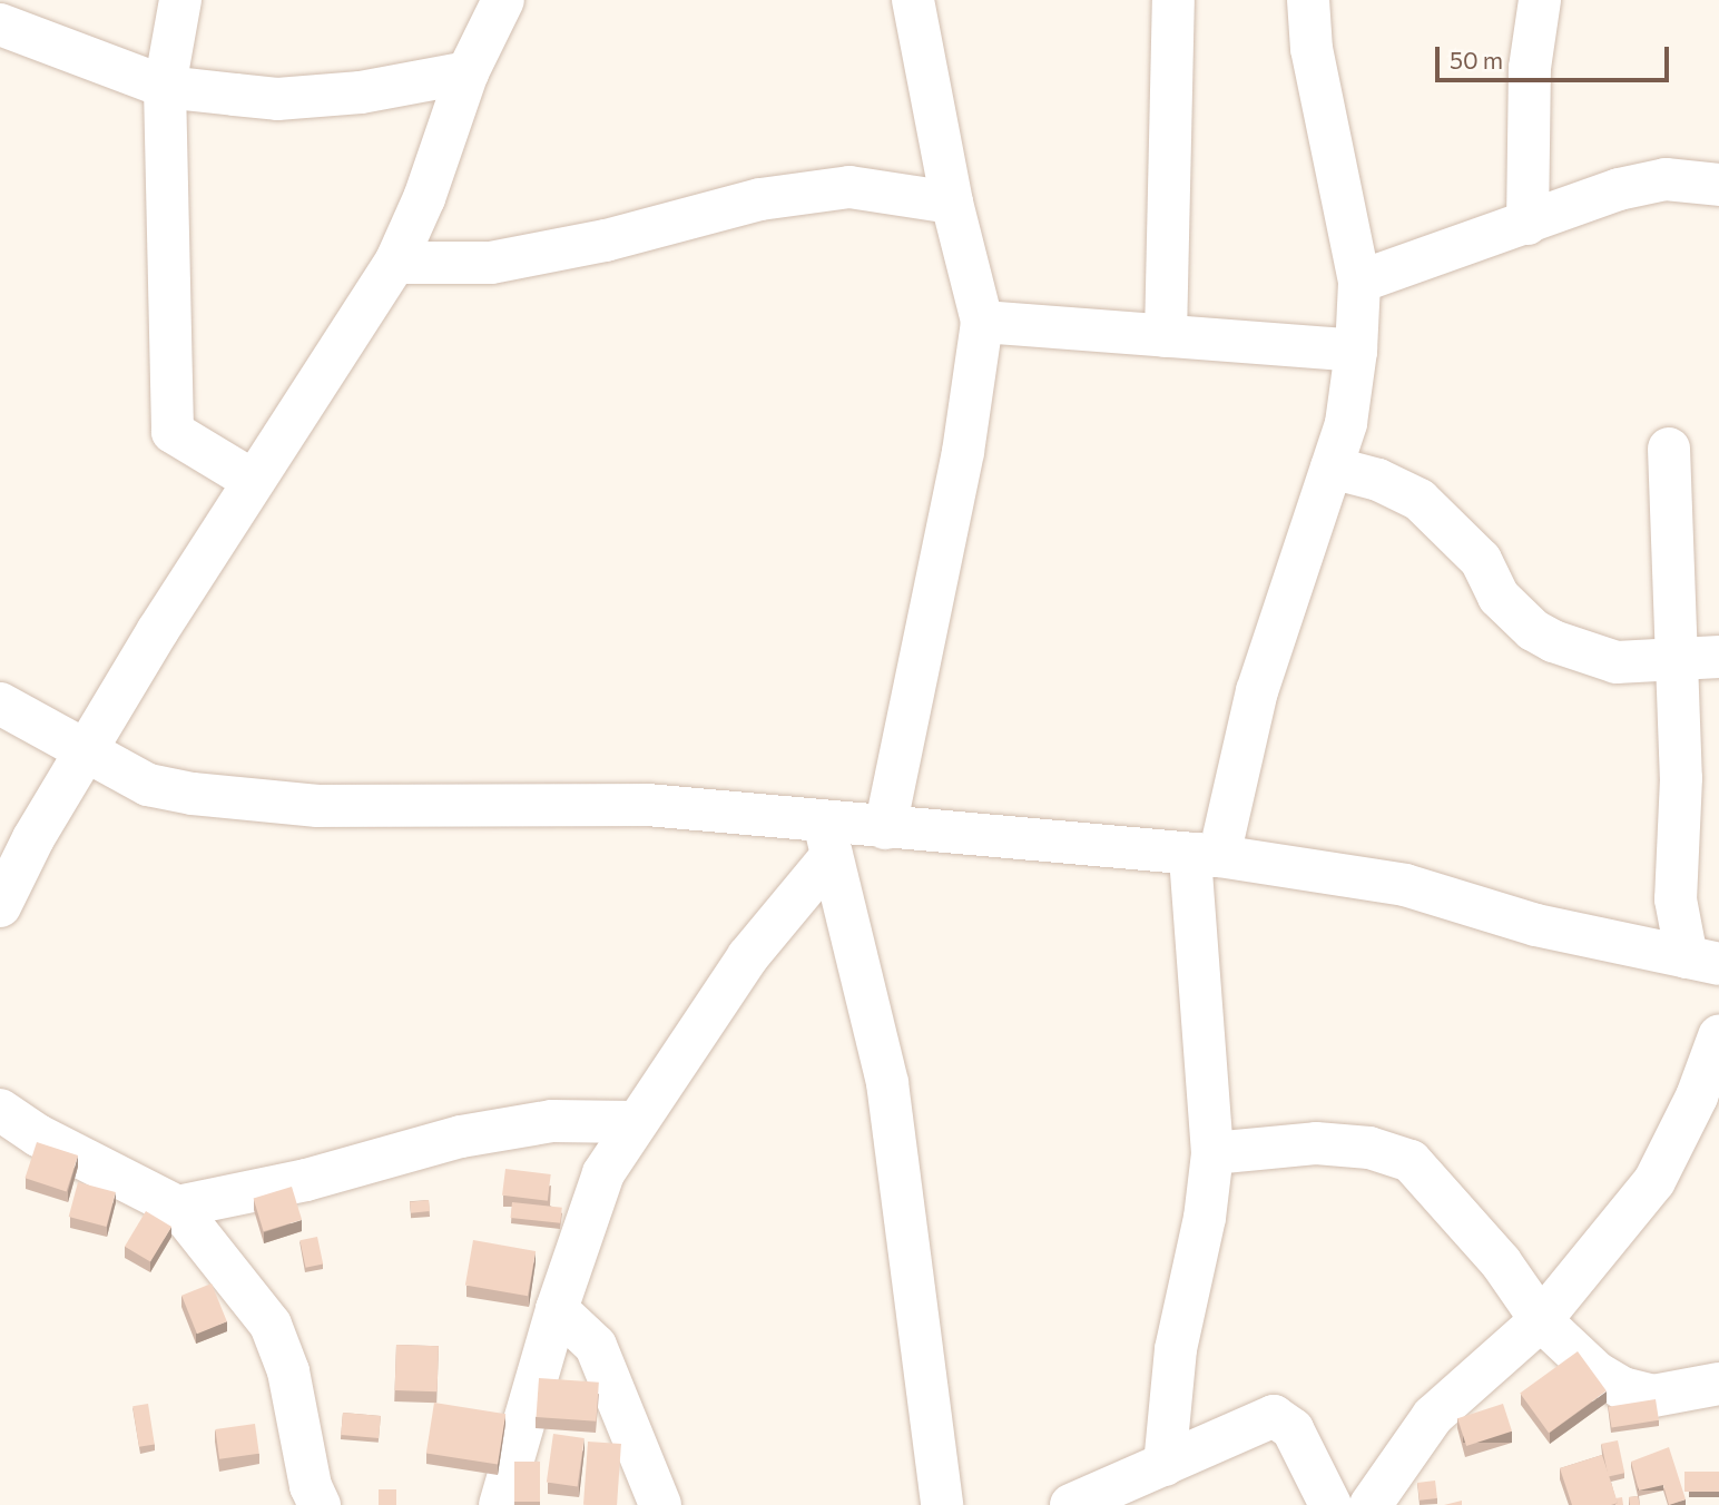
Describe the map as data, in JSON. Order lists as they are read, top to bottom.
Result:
{
  "scale_bar": "50 m"
}
